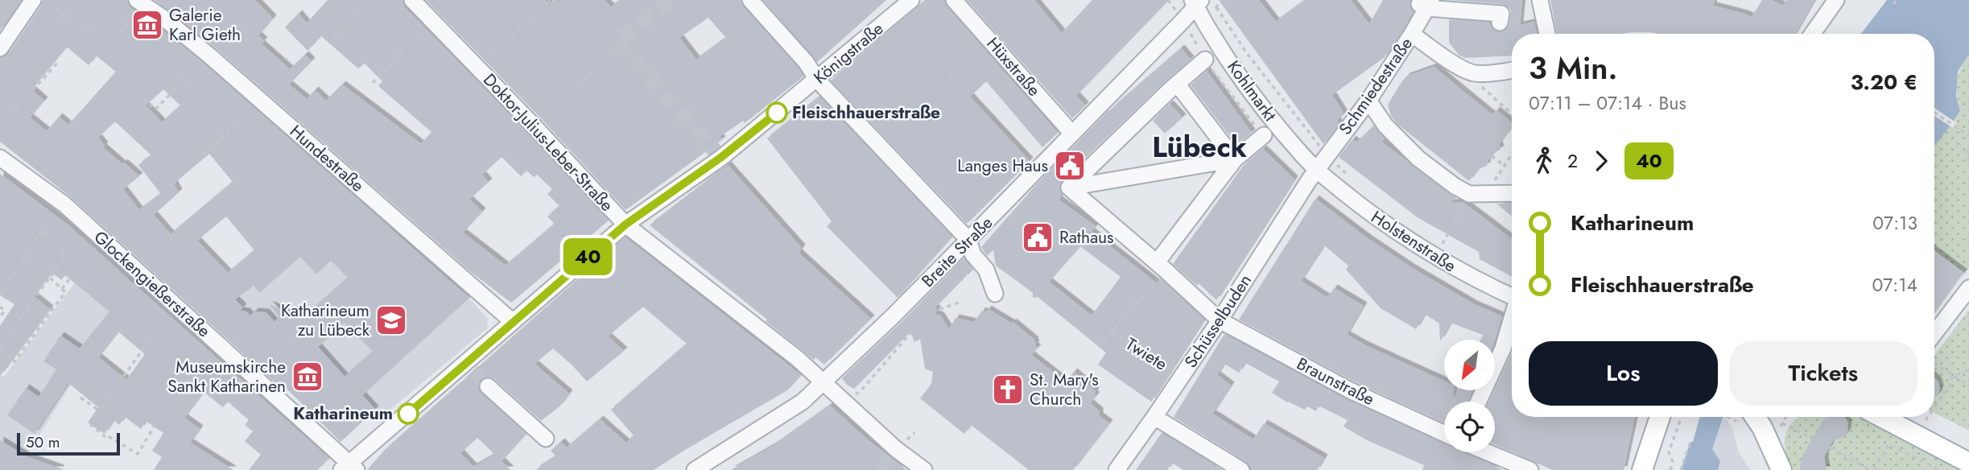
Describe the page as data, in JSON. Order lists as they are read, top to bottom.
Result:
{
  "streets": {
    "street": [
      "Königstraße",
      "Hüxstraße",
      "Schmiedestraße",
      "Kohlmarkt",
      "Doktor-Julius-Leber-Straße",
      "Hundestraße",
      "Holstenstraße",
      "Breite Straße",
      "Glockengießerstraße",
      "Schüsselbuden",
      "Braunstraße"
    ],
    "path": ["Twiete"]
  },
  "crossings": [
    ["Königstraße", "Doktor-Julius-Leber-Straße"],
    ["Königstraße", "Hundestraße"],
    ["Königstraße", "Glockengießerstraße"],
    ["Hüxstraße", "Breite Straße"],
    ["Schmiedestraße", "Kohlmarkt"],
    ["Schmiedestraße", "Holstenstraße"],
    ["Schmiedestraße", "Schüsselbuden"],
    ["Kohlmarkt", "Holstenstraße"],
    ["Kohlmarkt", "Breite Straße"],
    ["Kohlmarkt", "Schüsselbuden"],
    ["Doktor-Julius-Leber-Straße", "Breite Straße"],
    ["Holstenstraße", "Schüsselbuden"],
    ["Schüsselbuden", "Twiete"],
    ["Schüsselbuden", "Braunstraße"]
  ],
  "districts": ["Lübeck"],
  "places": {
    "museum": ["Galerie Karl Gieth", "Museumskirche Sankt Katharinen"],
    "other": ["Fleischhauerstraße", "Katharineum"],
    "public building": ["Langes Haus", "Rathaus"],
    "school or university": ["Katharineum zu Lübeck"],
    "church": ["St. Mary's Church"]
  },
  "lines": ["bus line 40"],
  "scale_bar": "50 m",
  "north": "bottom left",
  "page": {
    "on_map": "40",
    "heading": ["3 Min.", "07:11 – 07:14 · Bus", "3.20 €"],
    "legs": ["2", "40"],
    "list": [
      {
        "name": "Katharineum",
        "value": "07:13"
      },
      {
        "name": "Fleischhauerstraße",
        "value": "07:14"
      }
    ],
    "buttons": ["Los", "Tickets"],
    "scale": "50 m"
  }
}
